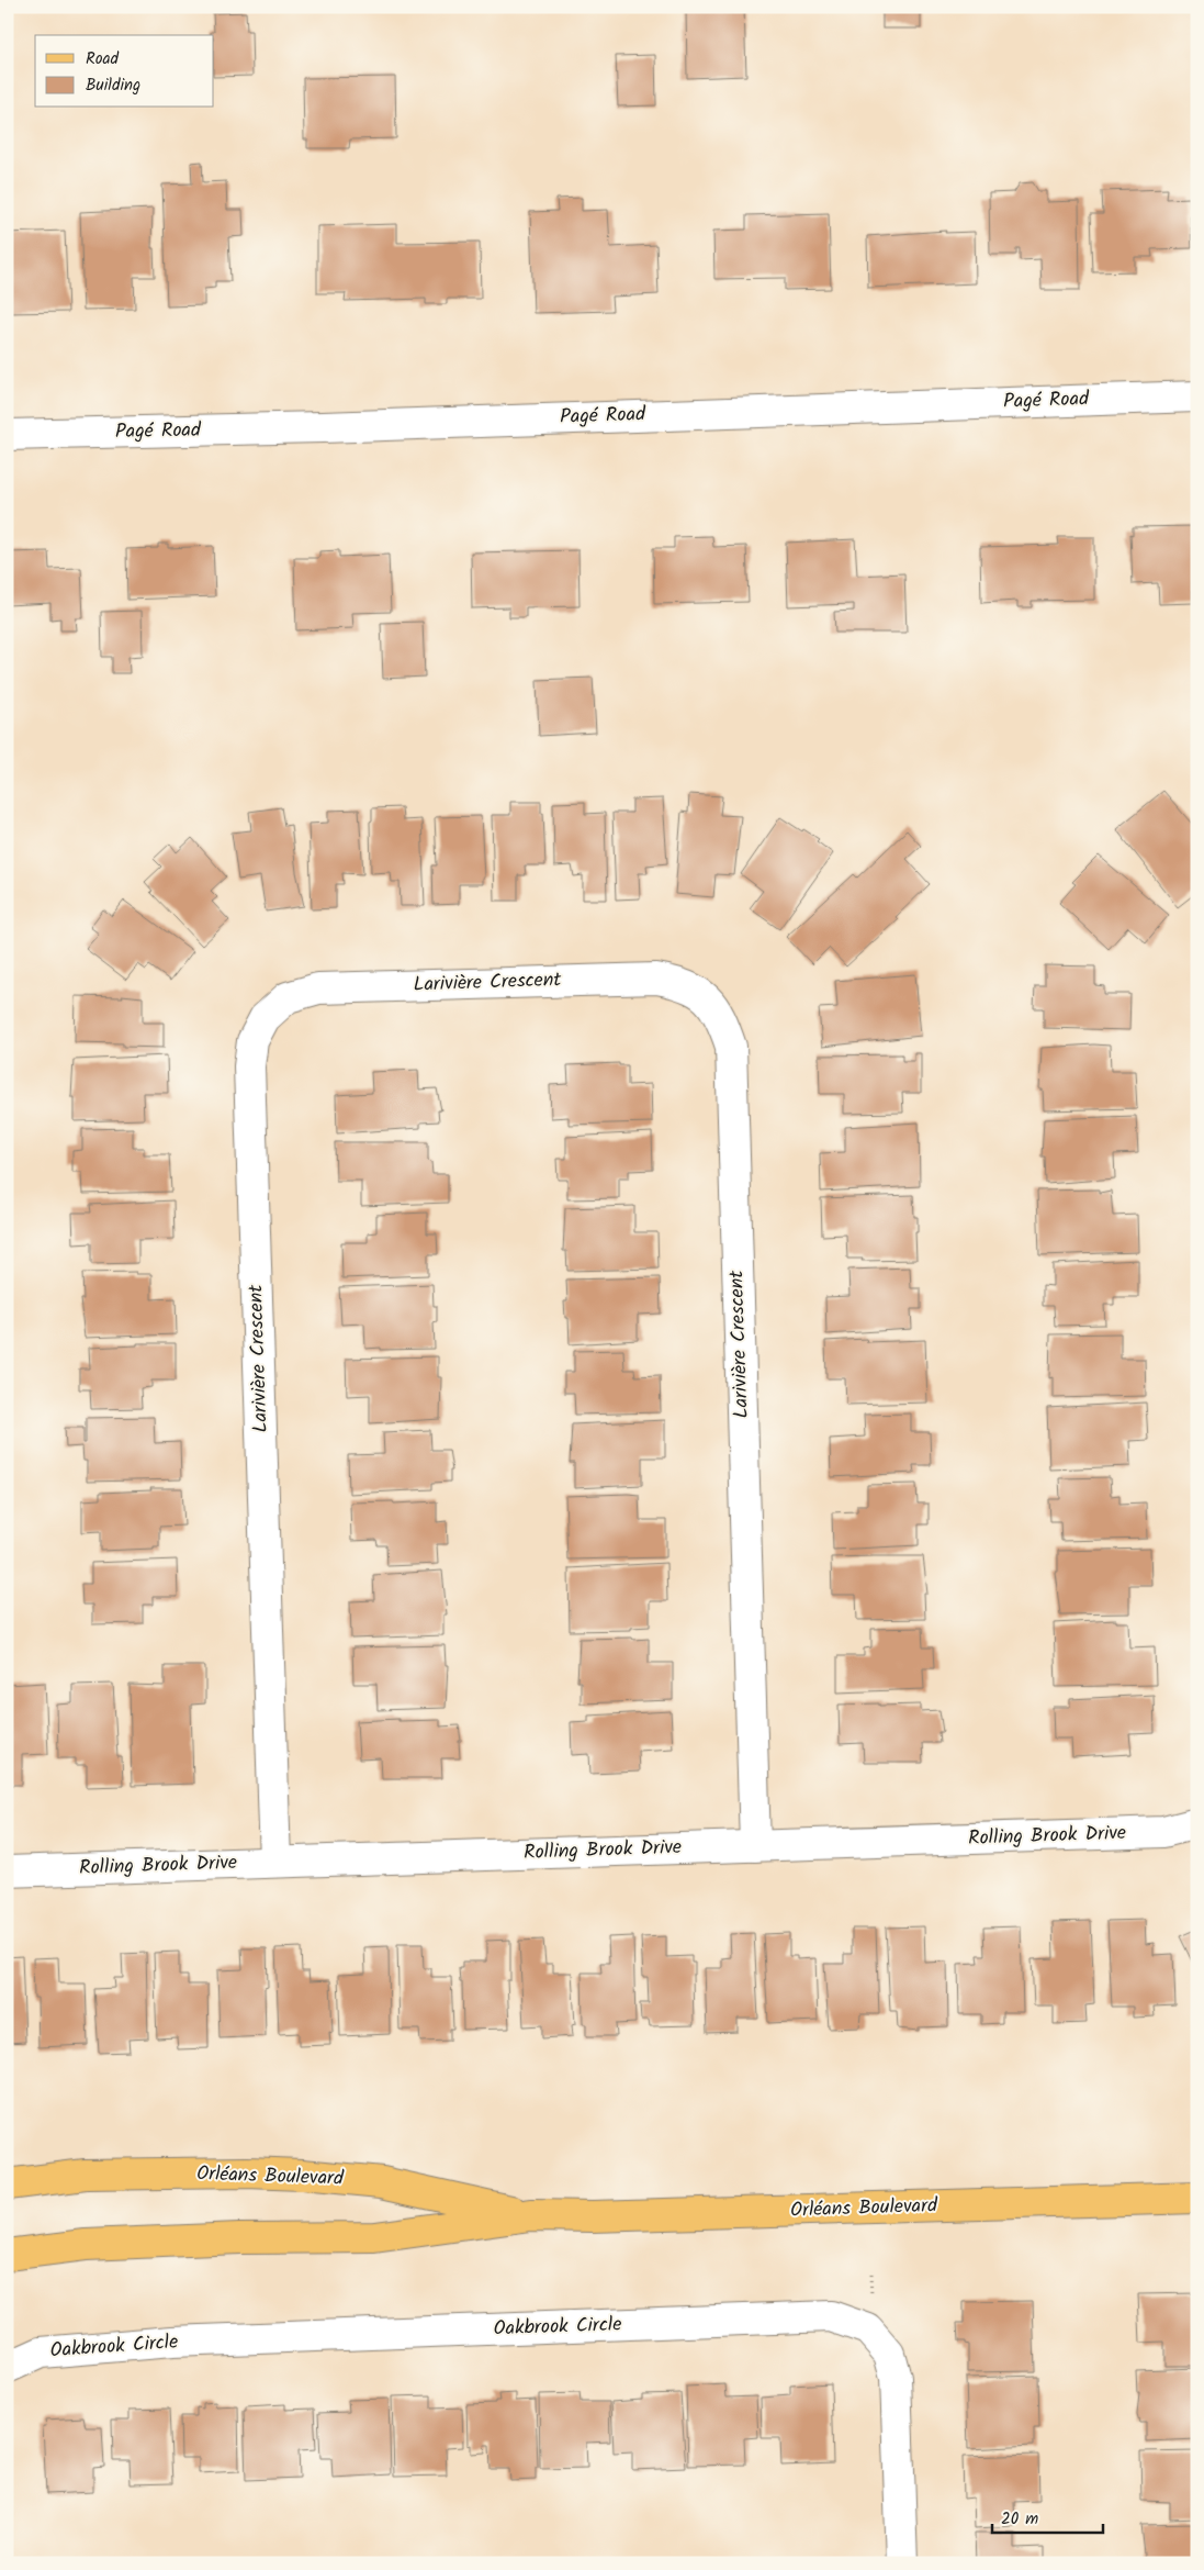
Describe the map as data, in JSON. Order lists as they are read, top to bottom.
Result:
{
  "streets": {
    "main road": ["Orléans Boulevard"],
    "street": [
      "Pagé Road",
      "Larivière Crescent",
      "Rolling Brook Drive",
      "Oakbrook Circle"
    ]
  },
  "crossings": [
    ["Larivière Crescent", "Rolling Brook Drive"]
  ],
  "legend": ["Road", "Building"],
  "scale_bar": "20 m"
}
